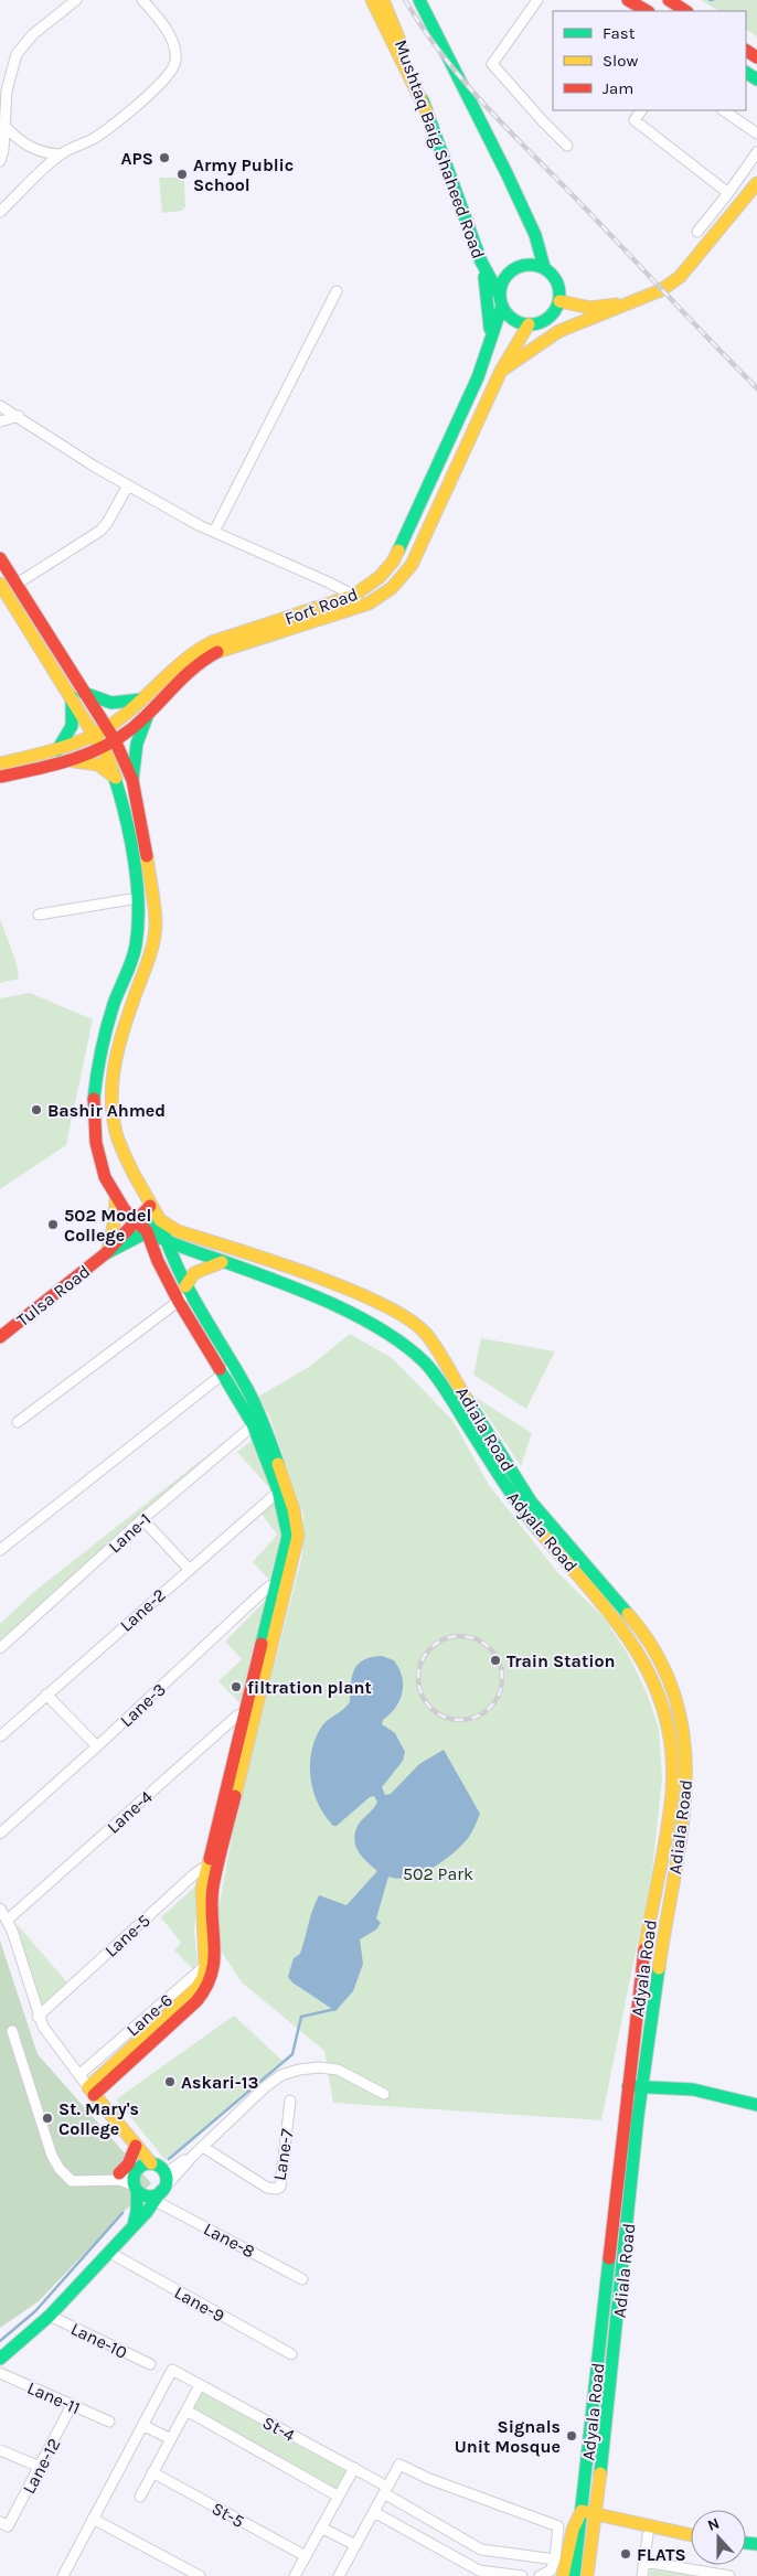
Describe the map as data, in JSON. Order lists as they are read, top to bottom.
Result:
{
  "streets": {
    "main road": [
      "Mushtaq Baig Shaheed Road",
      "Fort Road",
      "Tulsa Road",
      "Adiala Road",
      "Adyala Road"
    ],
    "street": [
      "Lane-1",
      "Lane-2",
      "Lane-3",
      "Lane-4",
      "Lane-5",
      "Lane-6",
      "Lane-7",
      "Lane-8",
      "Lane-9",
      "Lane-10",
      "Lane-11",
      "St-4",
      "Lane-12",
      "St-5"
    ]
  },
  "crossings": [
    ["Mushtaq Baig Shaheed Road", "Fort Road"],
    ["Tulsa Road", "Adiala Road"],
    ["Adiala Road", "Adyala Road"],
    ["Lane-11", "Lane-12"]
  ],
  "parks": ["502 Park"],
  "places": [
    "APS",
    "Army Public School",
    "Bashir Ahmed",
    "502 Model College",
    "Train Station",
    "filtration plant",
    "Askari-13",
    "St. Mary's College",
    "Signals Unit Mosque",
    "FLATS"
  ],
  "legend": ["Fast", "Slow", "Jam"],
  "north": "top"
}
